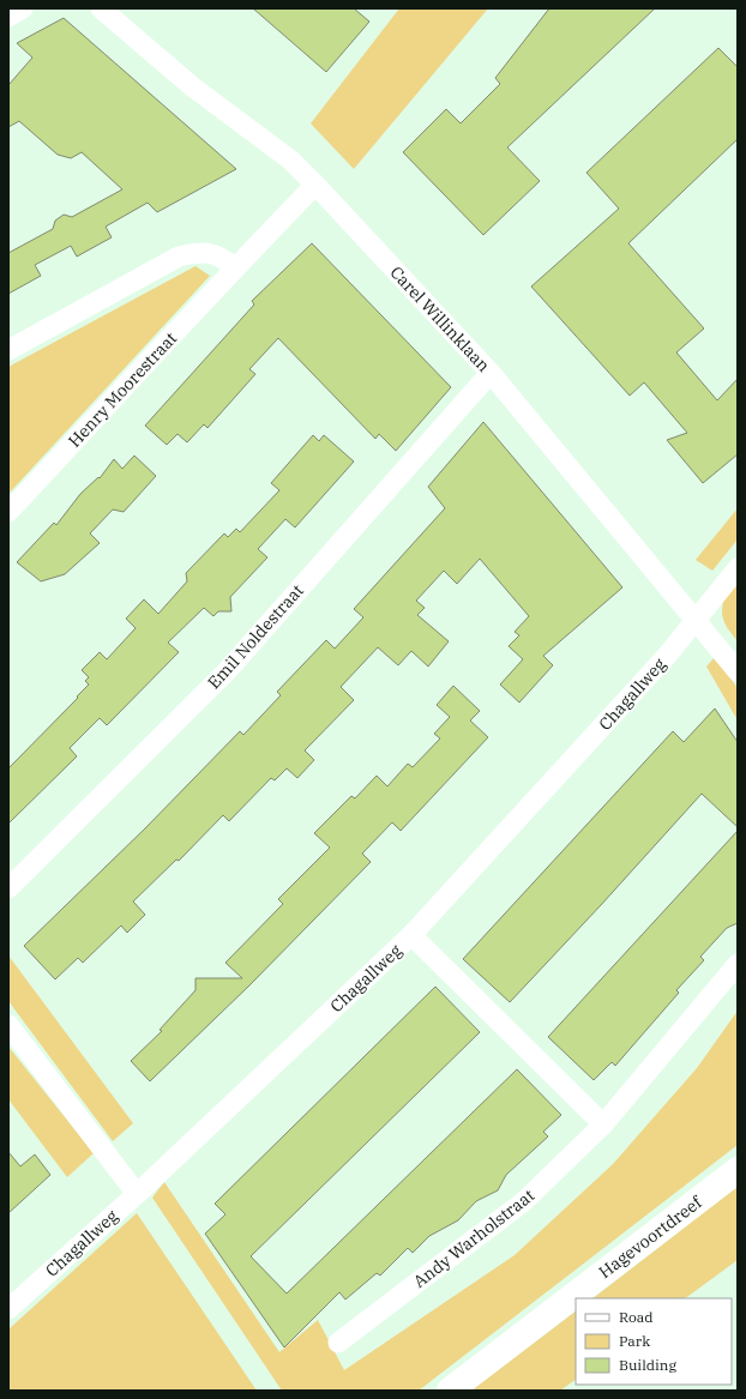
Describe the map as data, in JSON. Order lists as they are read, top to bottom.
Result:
{
  "streets": {
    "main road": ["Hagevoortdreef"],
    "street": [
      "Carel Willinklaan",
      "Henry Moorestraat",
      "Emil Noldestraat",
      "Chagallweg",
      "Andy Warholstraat"
    ]
  },
  "crossings": [
    ["Carel Willinklaan", "Henry Moorestraat"],
    ["Carel Willinklaan", "Emil Noldestraat"],
    ["Carel Willinklaan", "Chagallweg"]
  ],
  "legend": ["Road", "Park", "Building"]
}
